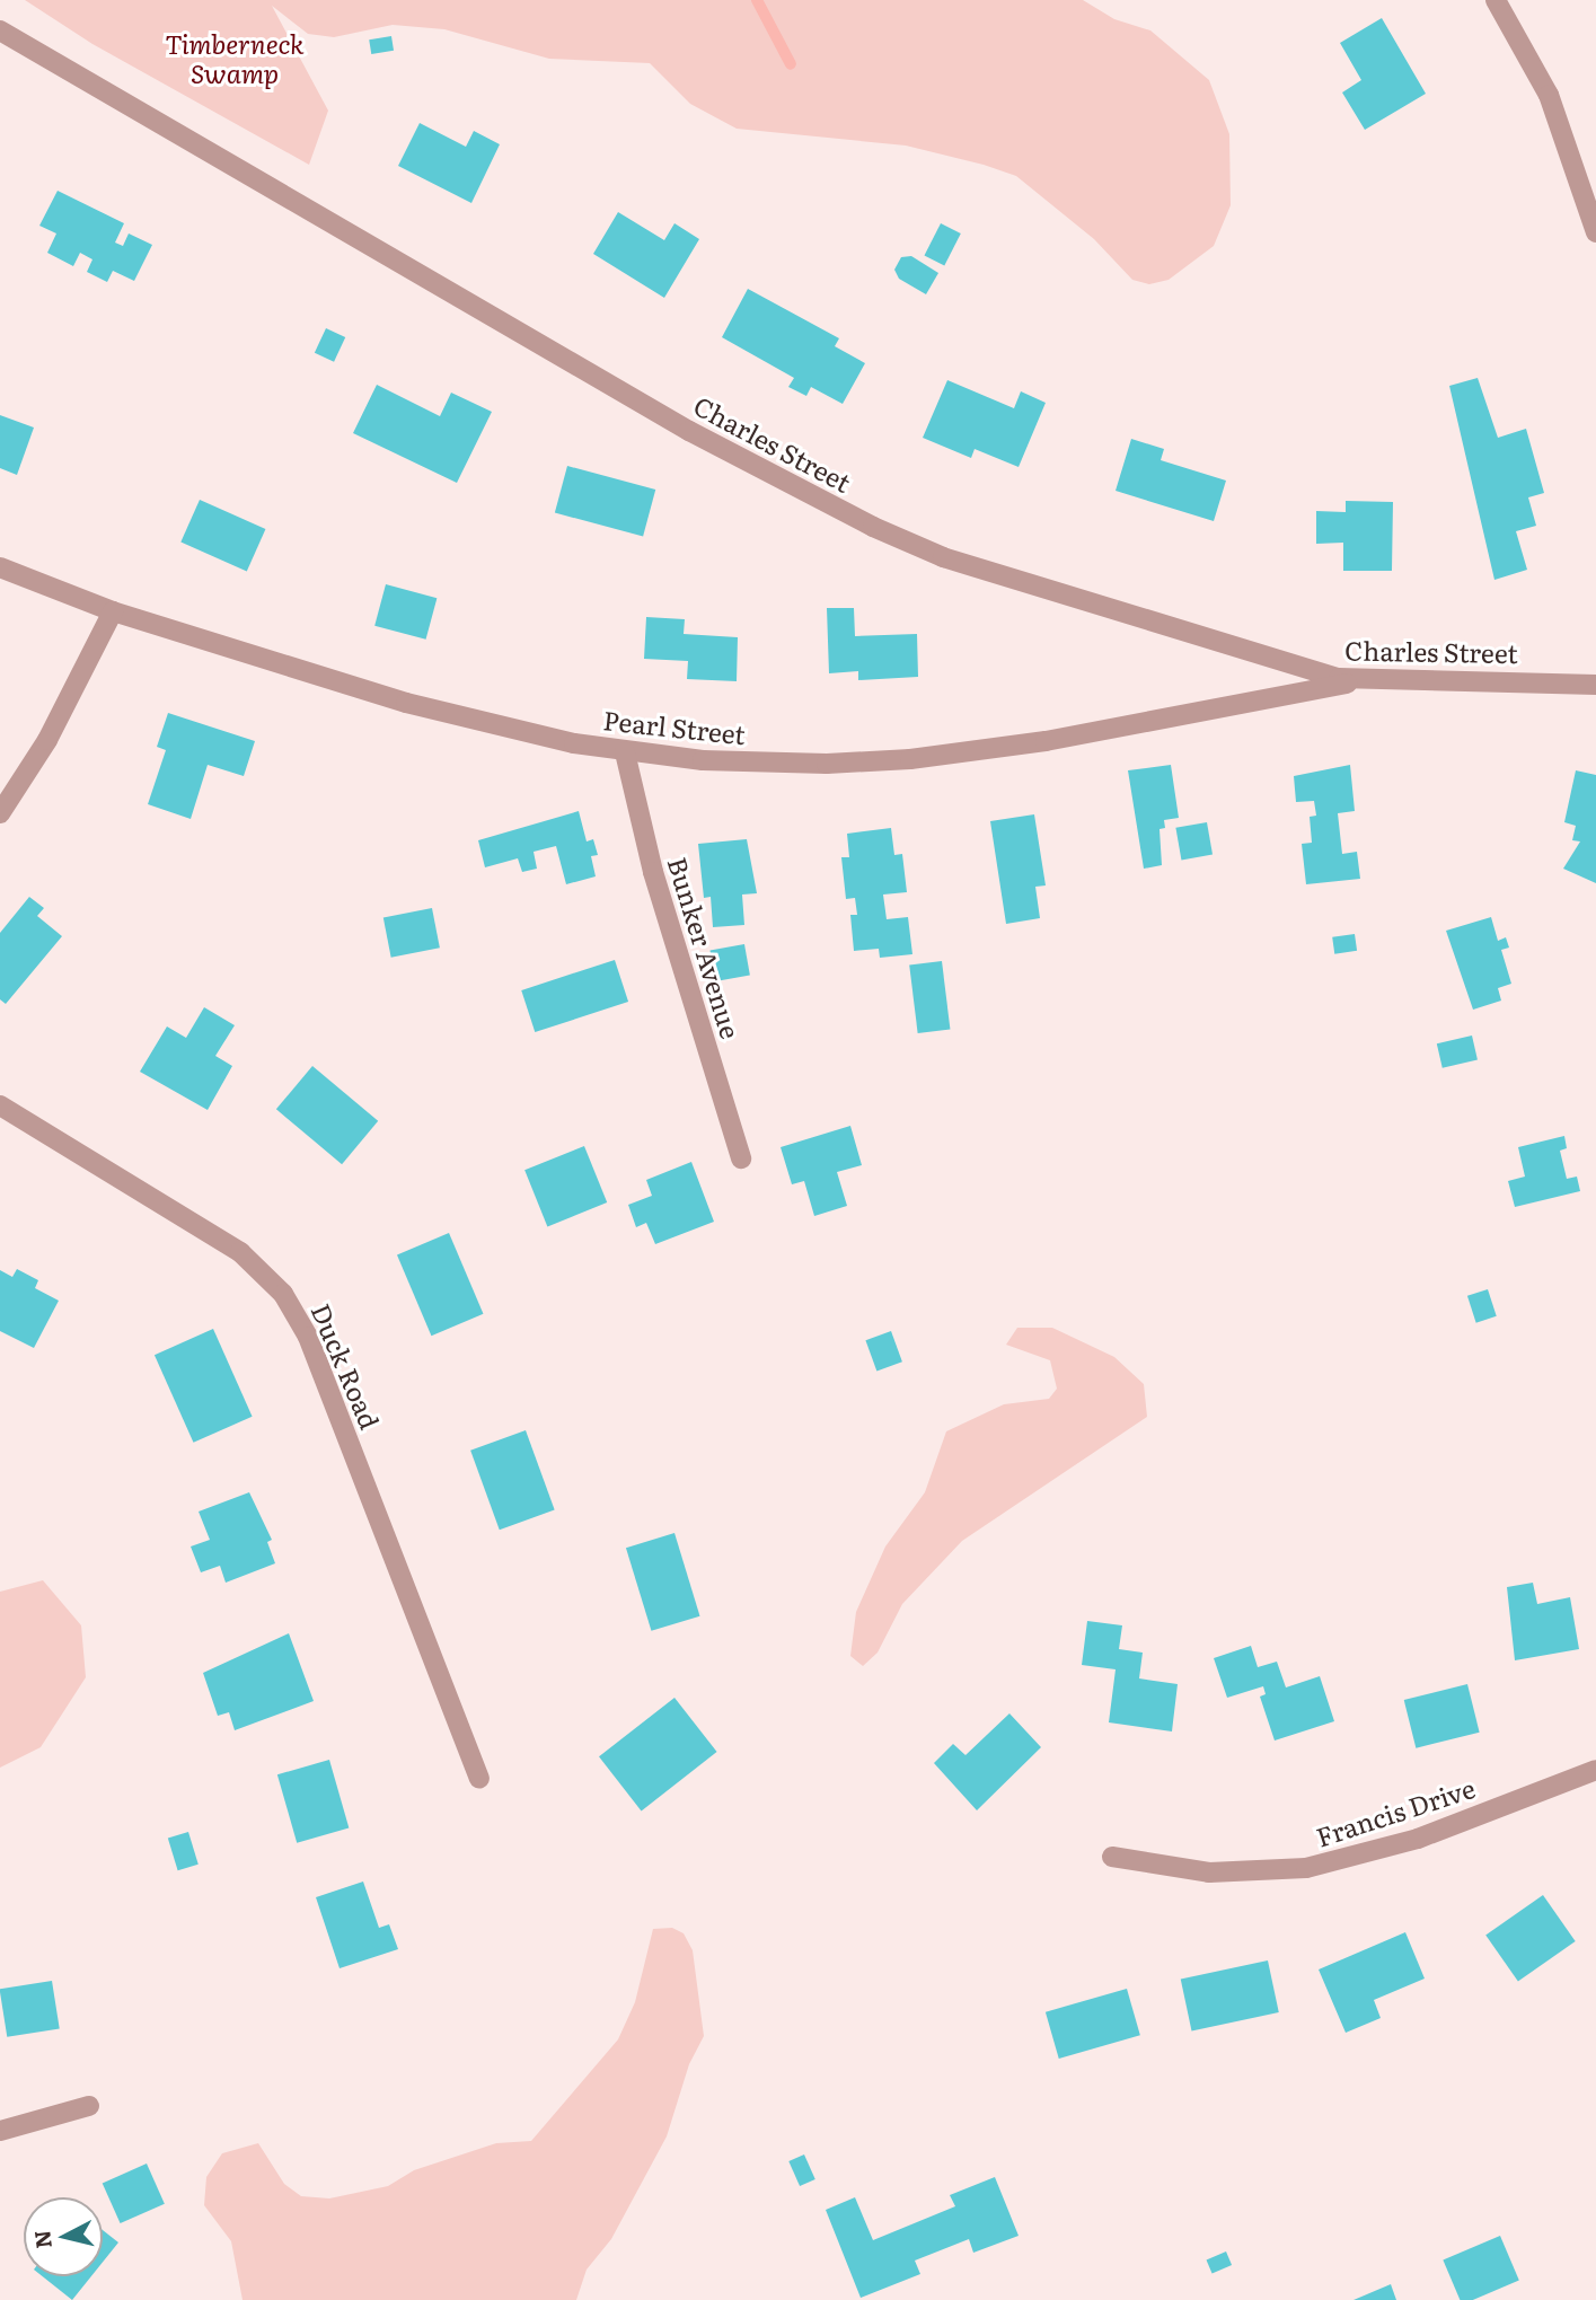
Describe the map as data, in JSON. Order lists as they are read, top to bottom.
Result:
{
  "streets": {
    "street": [
      "Charles Street",
      "Pearl Street",
      "Bunker Avenue",
      "Duck Road",
      "Francis Drive"
    ]
  },
  "crossings": [
    ["Charles Street", "Pearl Street"],
    ["Pearl Street", "Bunker Avenue"]
  ],
  "parks": ["Timberneck Swamp"],
  "north": "left"
}
